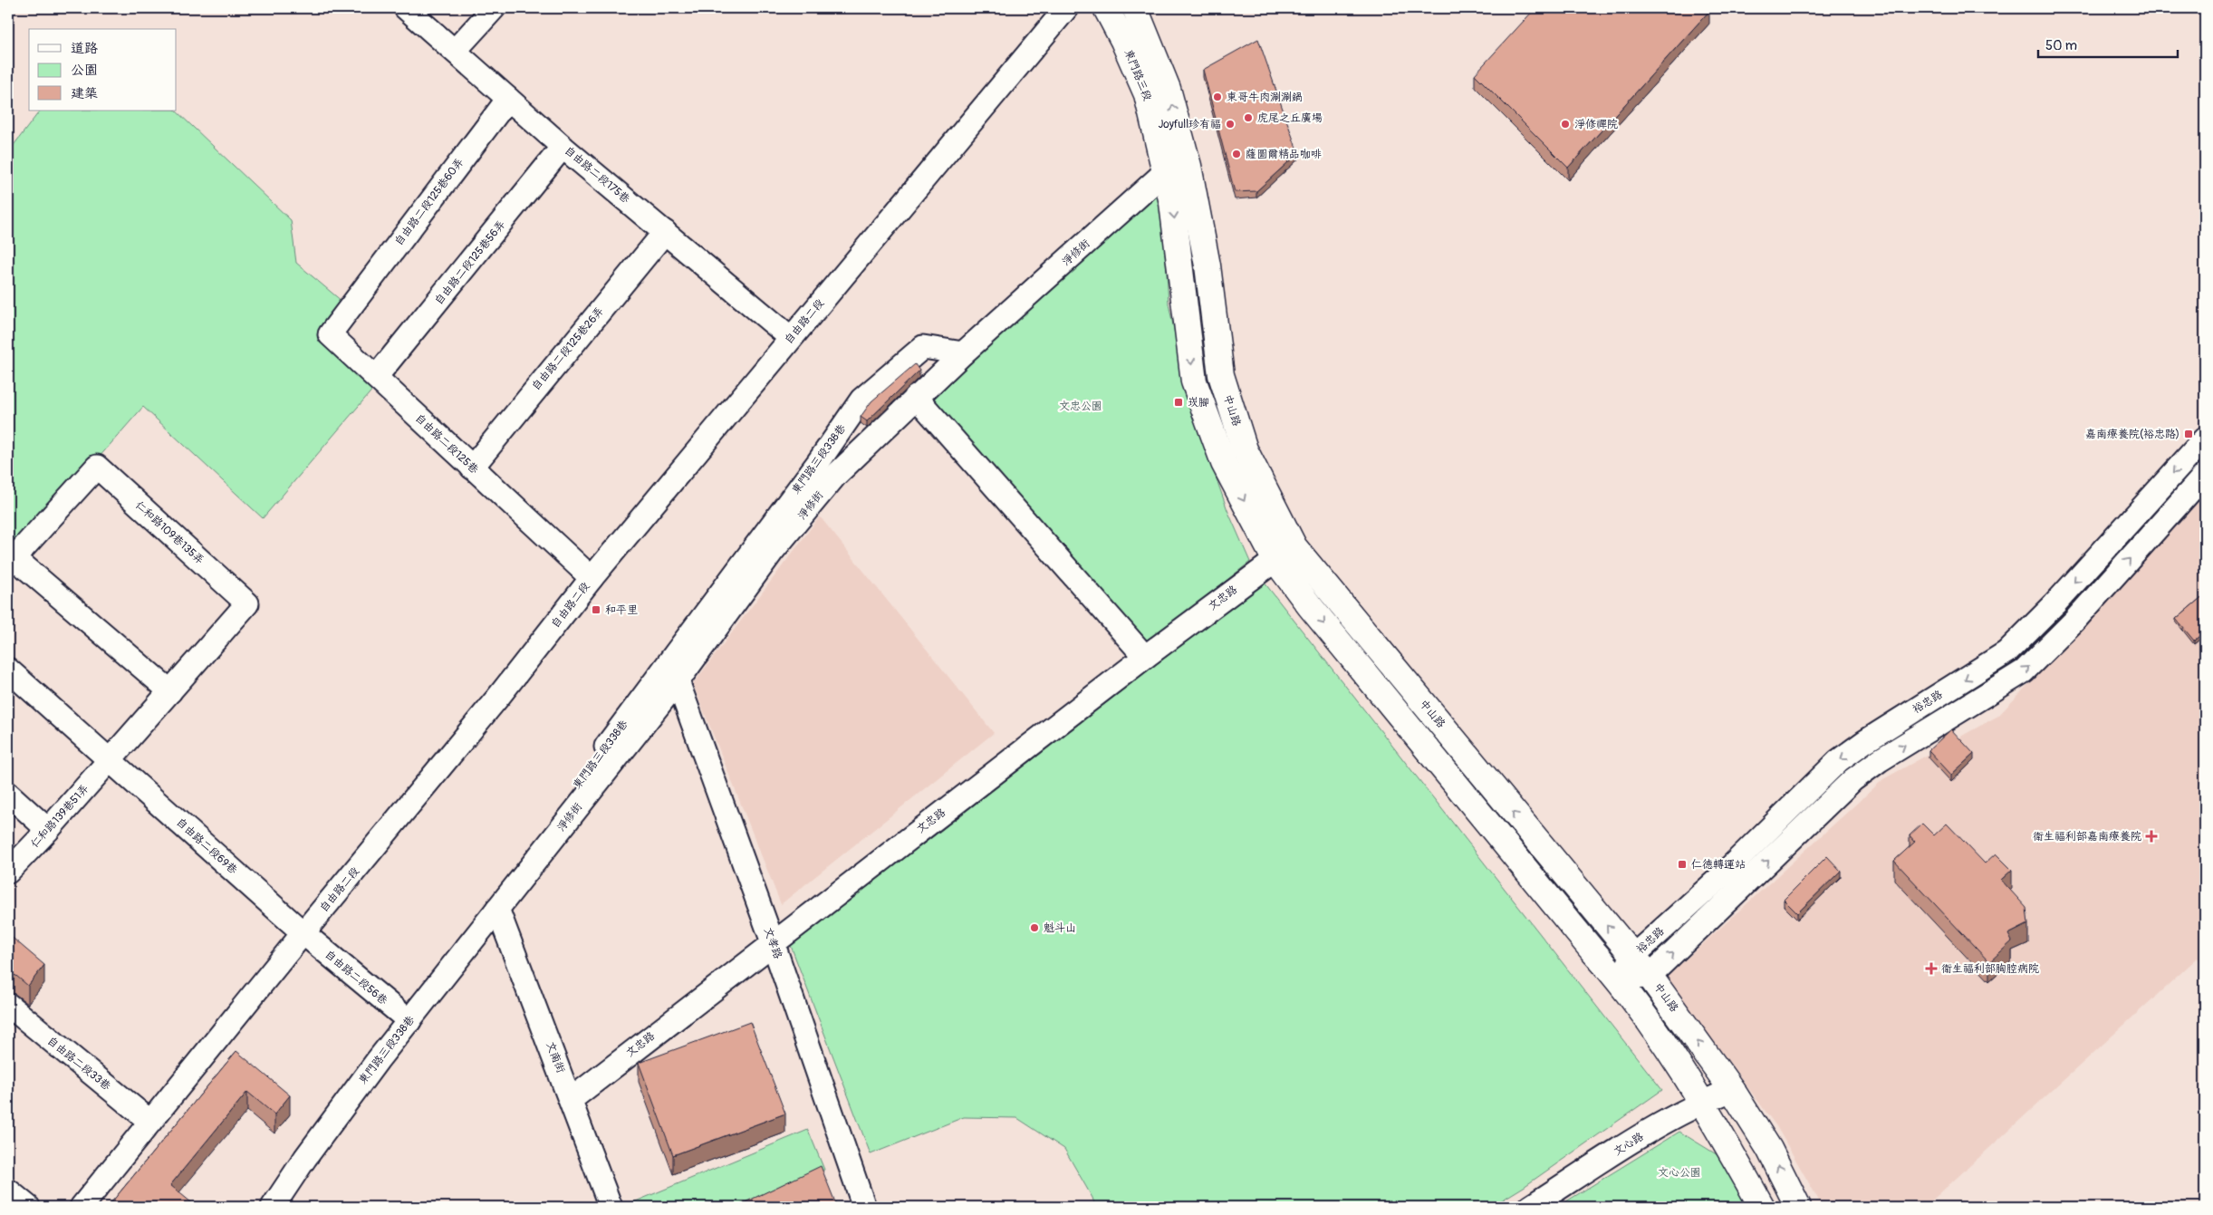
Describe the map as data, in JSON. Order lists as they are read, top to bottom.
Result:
{
  "streets": {
    "main road": ["東門路三段", "中山路"],
    "street": [
      "自由路二段175巷",
      "自由路二段125巷60弄",
      "淨修街",
      "自由路二段125巷56弄",
      "自由路二段",
      "自由路二段125巷26弄",
      "自由路二段125巷",
      "東門路三段338巷",
      "仁和路109巷135弄",
      "文忠路",
      "裕忠路",
      "仁和路139巷51弄",
      "自由路二段69巷",
      "文孝路",
      "自由路二段56巷",
      "文南街",
      "自由路二段33巷",
      "文心路"
    ]
  },
  "crossings": [
    ["東門路三段", "淨修街"],
    ["東門路三段", "中山路"],
    ["自由路二段175巷", "自由路二段125巷60弄"],
    ["自由路二段175巷", "自由路二段125巷56弄"],
    ["自由路二段175巷", "自由路二段"],
    ["自由路二段175巷", "自由路二段125巷26弄"],
    ["自由路二段125巷60弄", "自由路二段125巷"],
    ["淨修街", "中山路"],
    ["淨修街", "東門路三段338巷"],
    ["淨修街", "文孝路"],
    ["淨修街", "文南街"],
    ["自由路二段125巷56弄", "自由路二段125巷"],
    ["自由路二段", "自由路二段125巷"],
    ["自由路二段", "自由路二段69巷"],
    ["自由路二段", "自由路二段56巷"],
    ["自由路二段", "自由路二段33巷"],
    ["自由路二段125巷26弄", "自由路二段125巷"],
    ["中山路", "文忠路"],
    ["中山路", "裕忠路"],
    ["中山路", "文心路"],
    ["東門路三段338巷", "自由路二段56巷"],
    ["東門路三段338巷", "文南街"],
    ["仁和路109巷135弄", "仁和路139巷51弄"],
    ["仁和路109巷135弄", "自由路二段69巷"],
    ["文忠路", "文孝路"],
    ["文忠路", "文南街"],
    ["仁和路139巷51弄", "自由路二段69巷"],
    ["自由路二段69巷", "自由路二段56巷"]
  ],
  "parks": ["文忠公園", "文心公園"],
  "places": {
    "other": [
      "東哥牛肉涮涮鍋",
      "虎尾之丘廣場",
      "Joyfull珍有福",
      "淨修禪院",
      "薩圖爾精品咖啡",
      "魁斗山"
    ],
    "transit": [
      "崁腳",
      "嘉南療養院(裕忠路)",
      "和平里",
      "仁德轉運站"
    ],
    "health": ["衛生福利部嘉南療養院", "衛生福利部胸腔病院"]
  },
  "legend": ["道路", "公園", "建築"],
  "scale_bar": "50 m"
}
